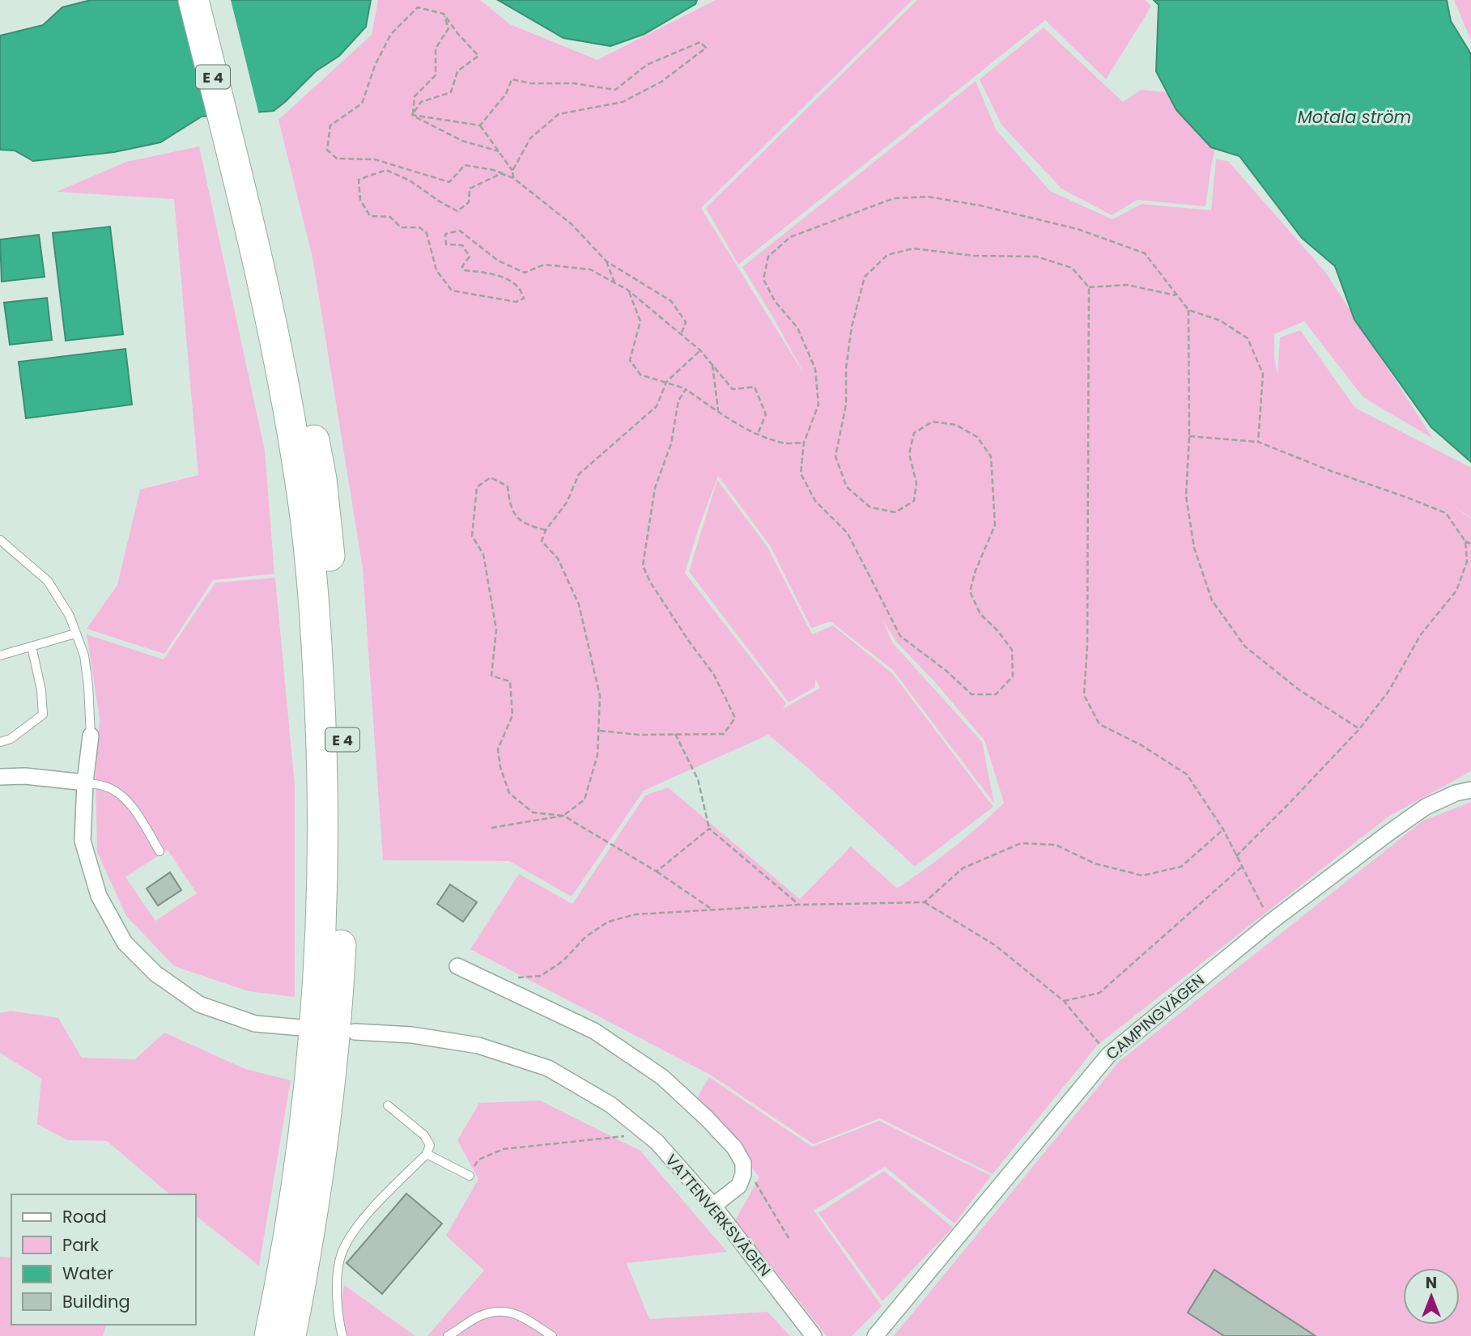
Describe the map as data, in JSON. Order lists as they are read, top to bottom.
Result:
{
  "streets": {
    "highway": ["E 4"],
    "street": ["CAMPINGVÄGEN", "VATTENVERKSVÄGEN"]
  },
  "water": ["Motala ström"],
  "legend": [
    "Road",
    "Park",
    "Water",
    "Building"
  ],
  "north": "top"
}
